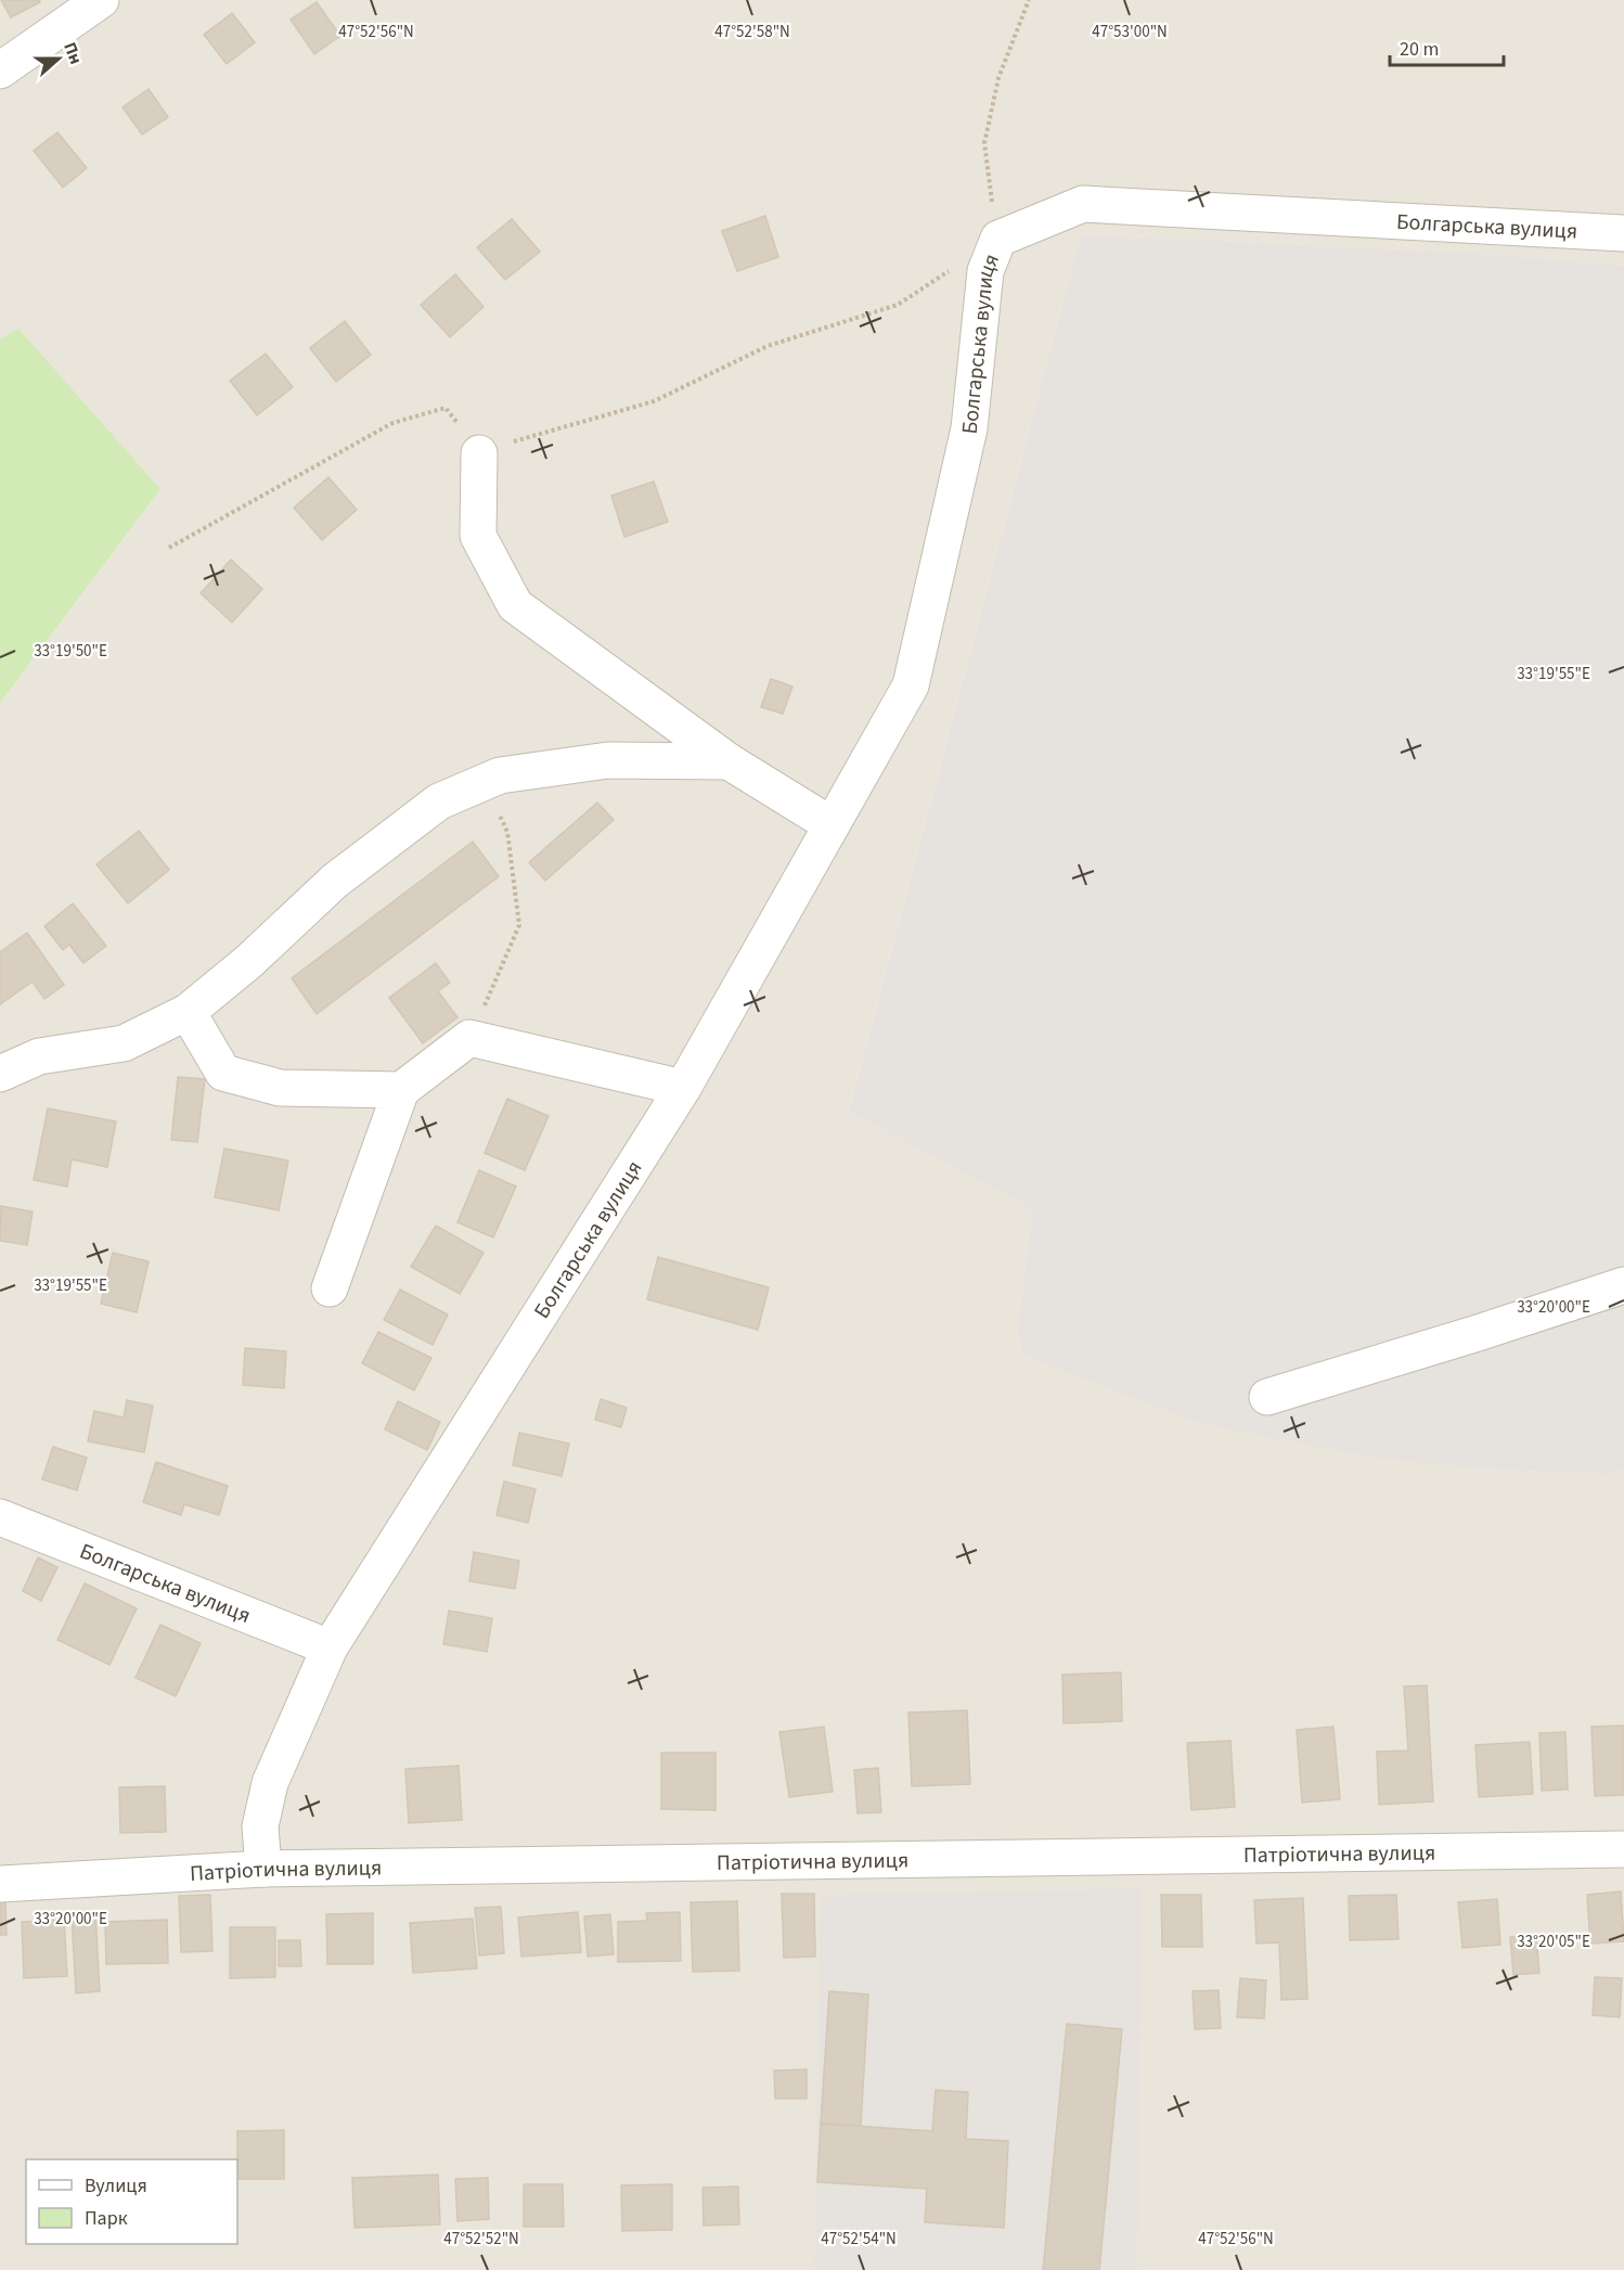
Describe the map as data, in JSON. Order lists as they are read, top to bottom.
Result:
{
  "streets": {
    "street": ["Болгарська вулиця", "Патріотична вулиця"]
  },
  "crossings": [
    ["Болгарська вулиця", "Патріотична вулиця"]
  ],
  "legend": ["Вулиця", "Парк"],
  "scale_bar": "20 m",
  "north": "right",
  "coordinates": [
    "47°53'00\"N",
    "47°52'56\"N",
    "47°52'58\"N",
    "33°19'50\"E",
    "33°19'55\"E",
    "33°20'00\"E",
    "33°20'05\"E",
    "47°52'52\"N",
    "47°52'54\"N"
  ]
}
